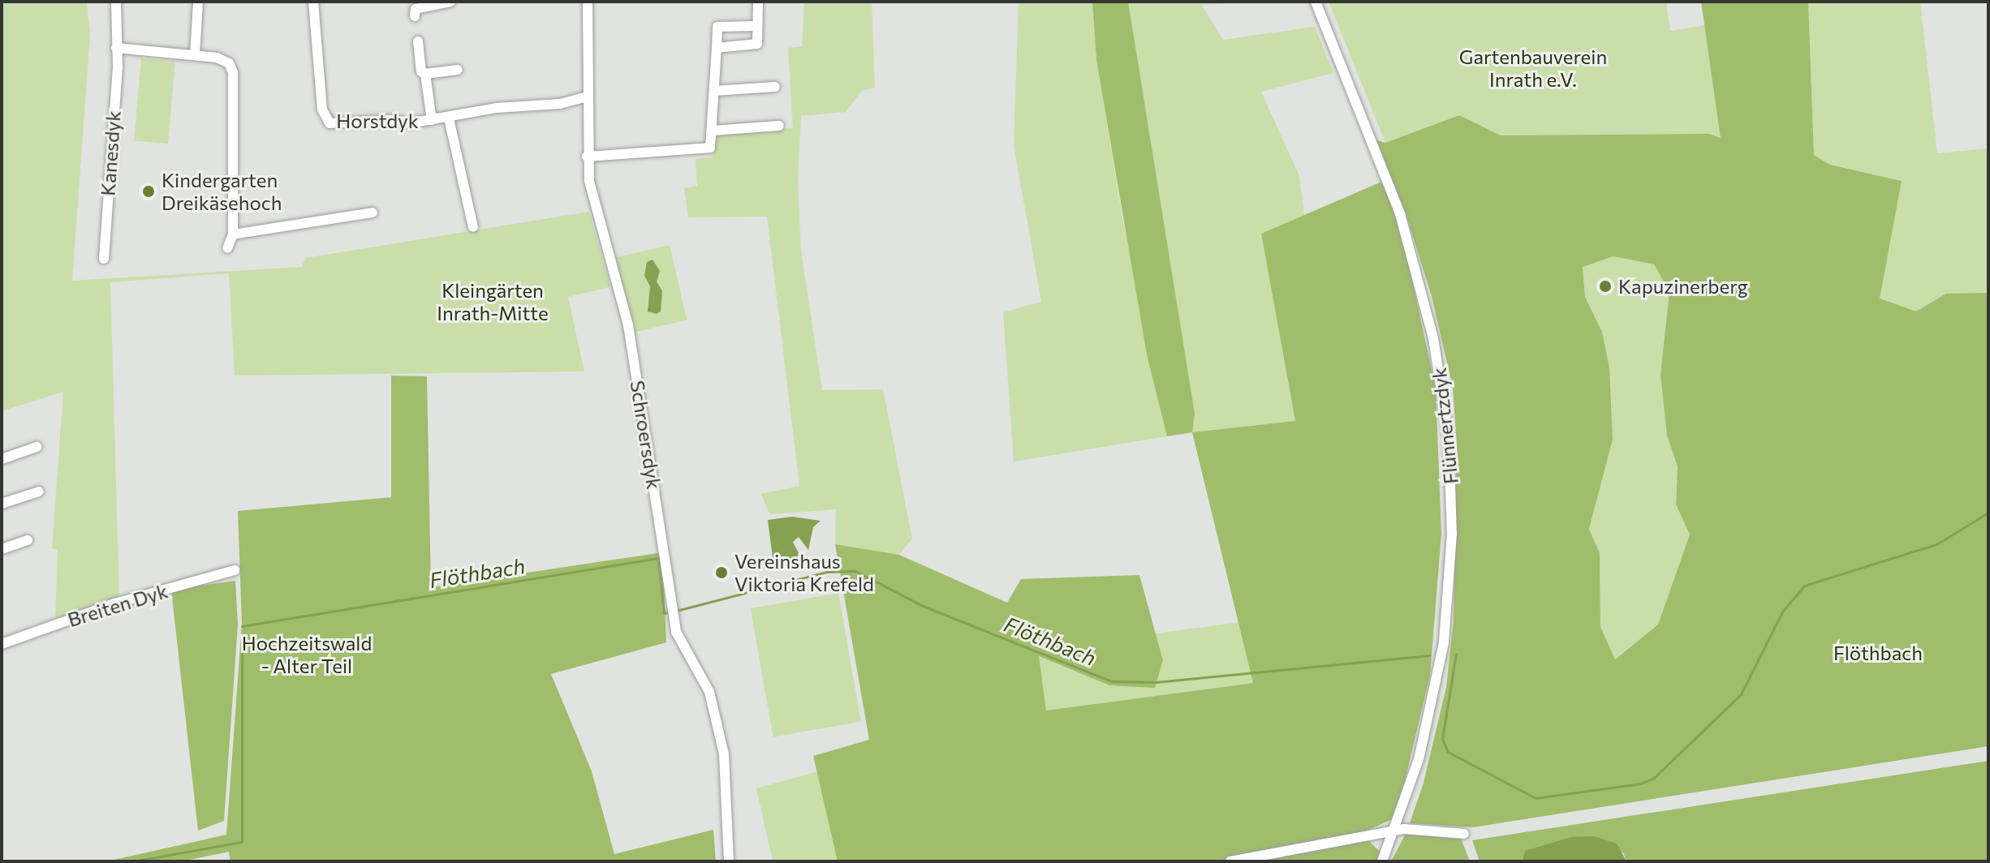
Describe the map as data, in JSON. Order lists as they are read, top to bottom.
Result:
{
  "streets": {
    "street": [
      "Horstdyk",
      "Kanesdyk",
      "Flünnertzdyk",
      "Schroersdyk",
      "Breiten Dyk"
    ]
  },
  "crossings": [
    ["Horstdyk", "Schroersdyk"]
  ],
  "water": ["Flöthbach"],
  "parks": [
    "Gartenbauverein Inrath e.V.",
    "Kleingärten Inrath-Mitte",
    "Hochzeitswald - Alter Teil",
    "Flöthbach"
  ],
  "places": ["Kindergarten Dreikäsehoch", "Kapuzinerberg", "Vereinshaus Viktoria Krefeld"]
}
